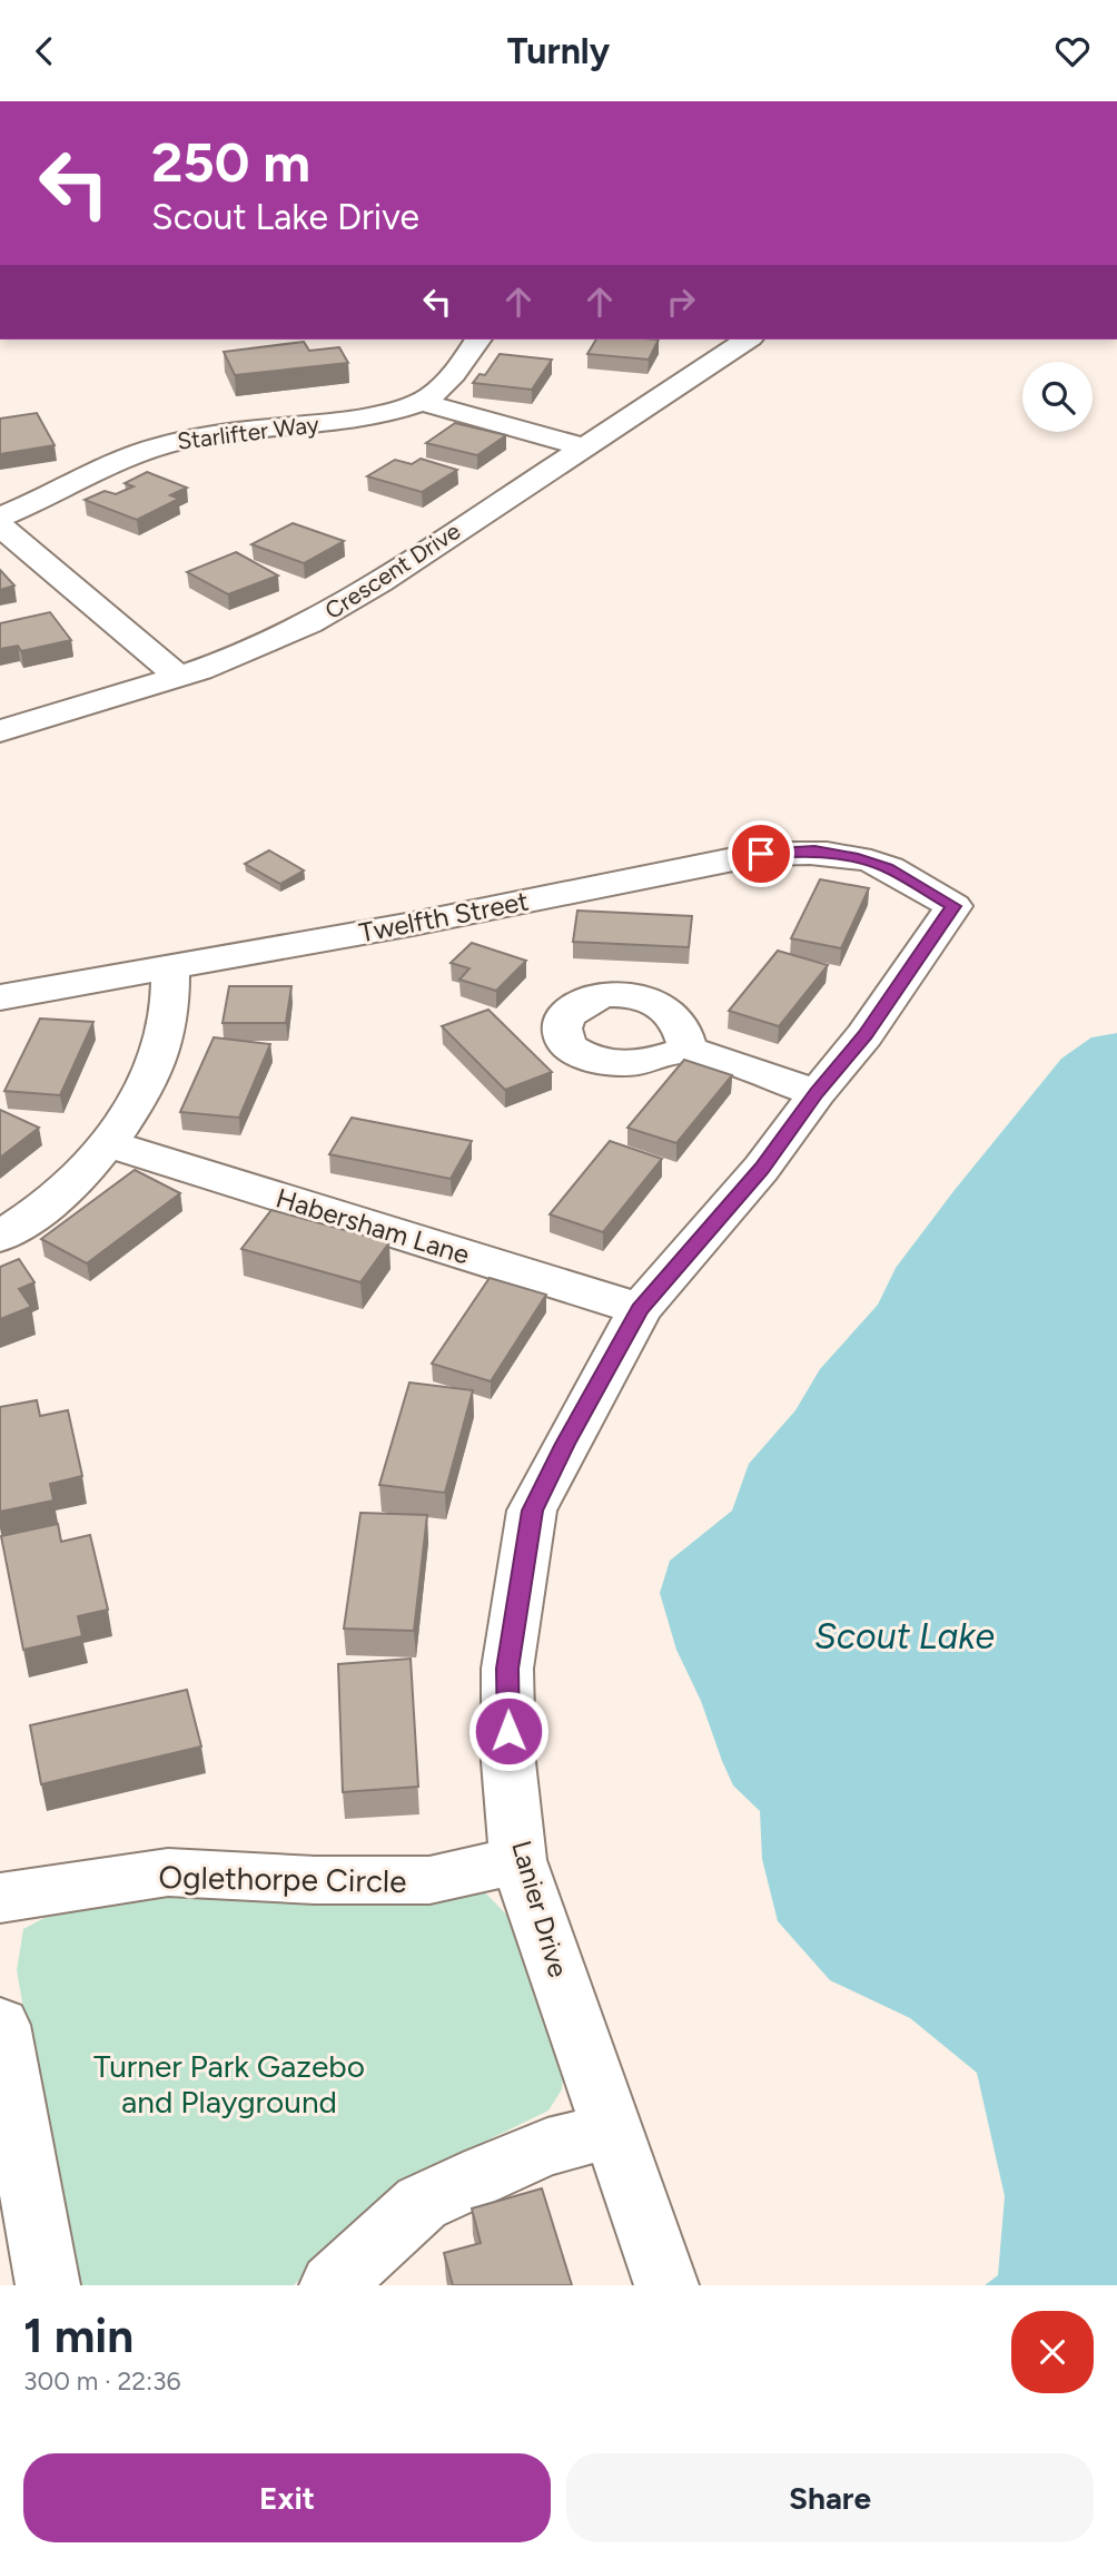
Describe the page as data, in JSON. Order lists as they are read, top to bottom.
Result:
{
  "streets": {
    "street": [
      "Starlifter Way",
      "Crescent Drive",
      "Twelfth Street",
      "Habersham Lane",
      "Oglethorpe Circle",
      "Lanier Drive"
    ]
  },
  "crossings": [
    ["Twelfth Street", "Lanier Drive"],
    ["Habersham Lane", "Lanier Drive"],
    ["Oglethorpe Circle", "Lanier Drive"]
  ],
  "water": ["Scout Lake"],
  "parks": ["Turner Park Gazebo and Playground"],
  "page": {
    "header": "Turnly",
    "turn": ["250 m", "Scout Lake Drive"],
    "heading": ["1 min", "300 m · 22:36"],
    "buttons": ["Exit", "Share"]
  }
}
